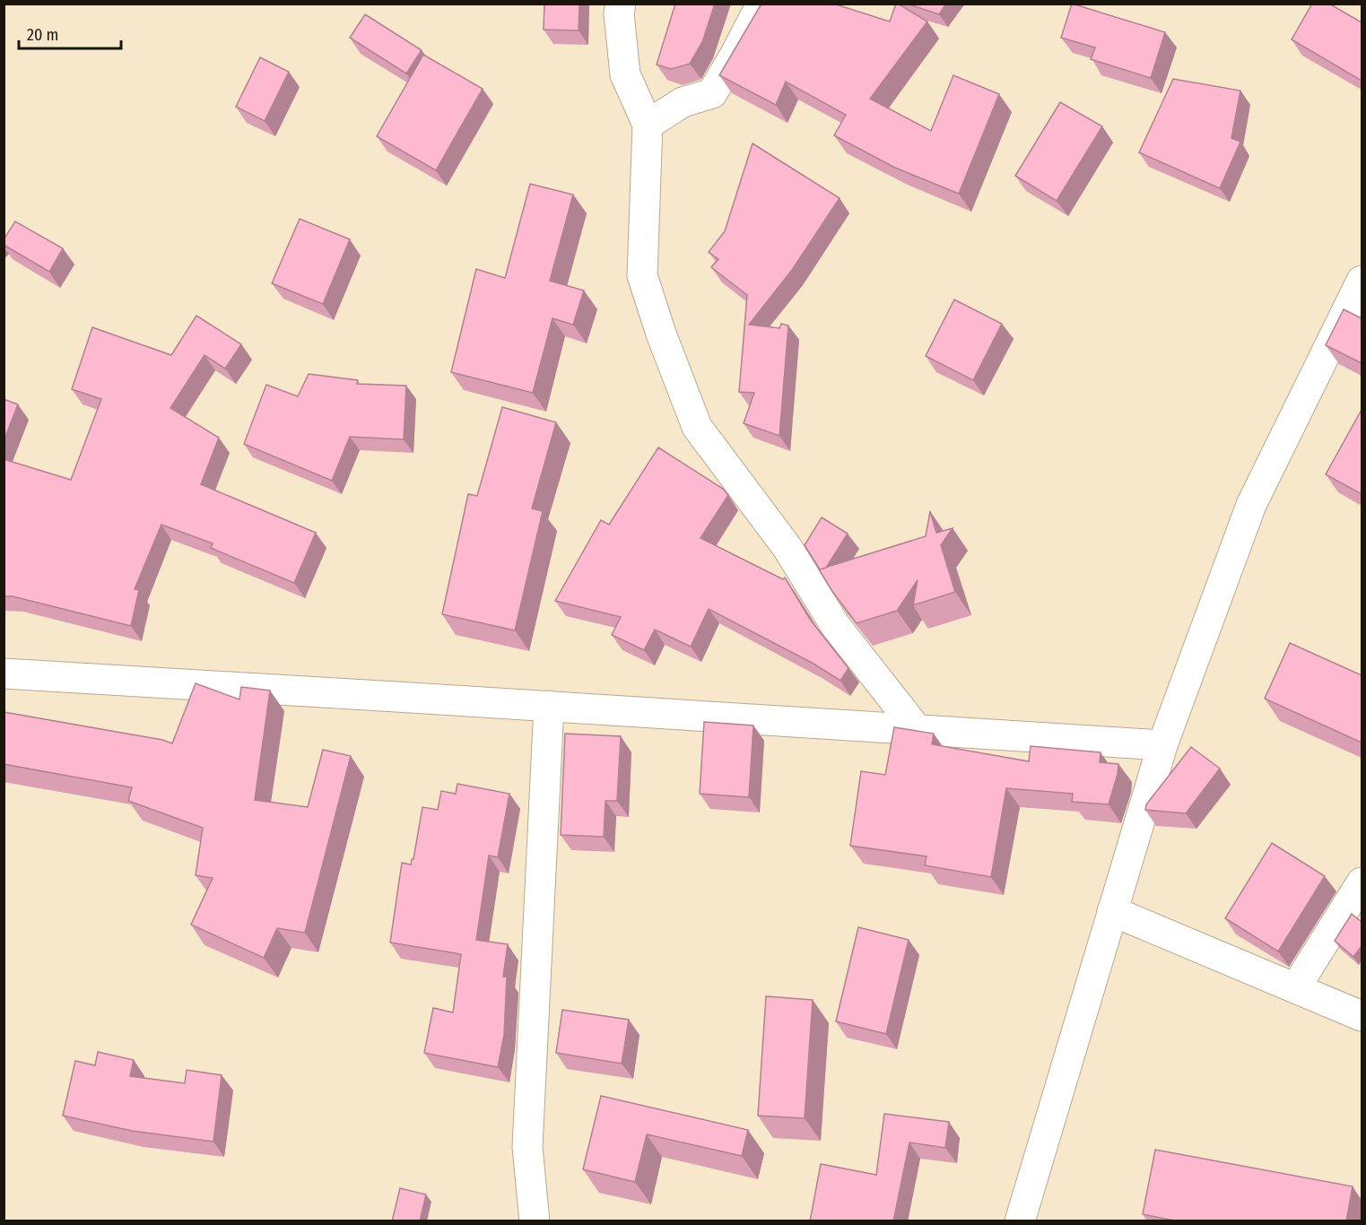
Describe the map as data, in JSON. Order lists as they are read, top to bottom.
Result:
{
  "scale_bar": "20 m"
}
